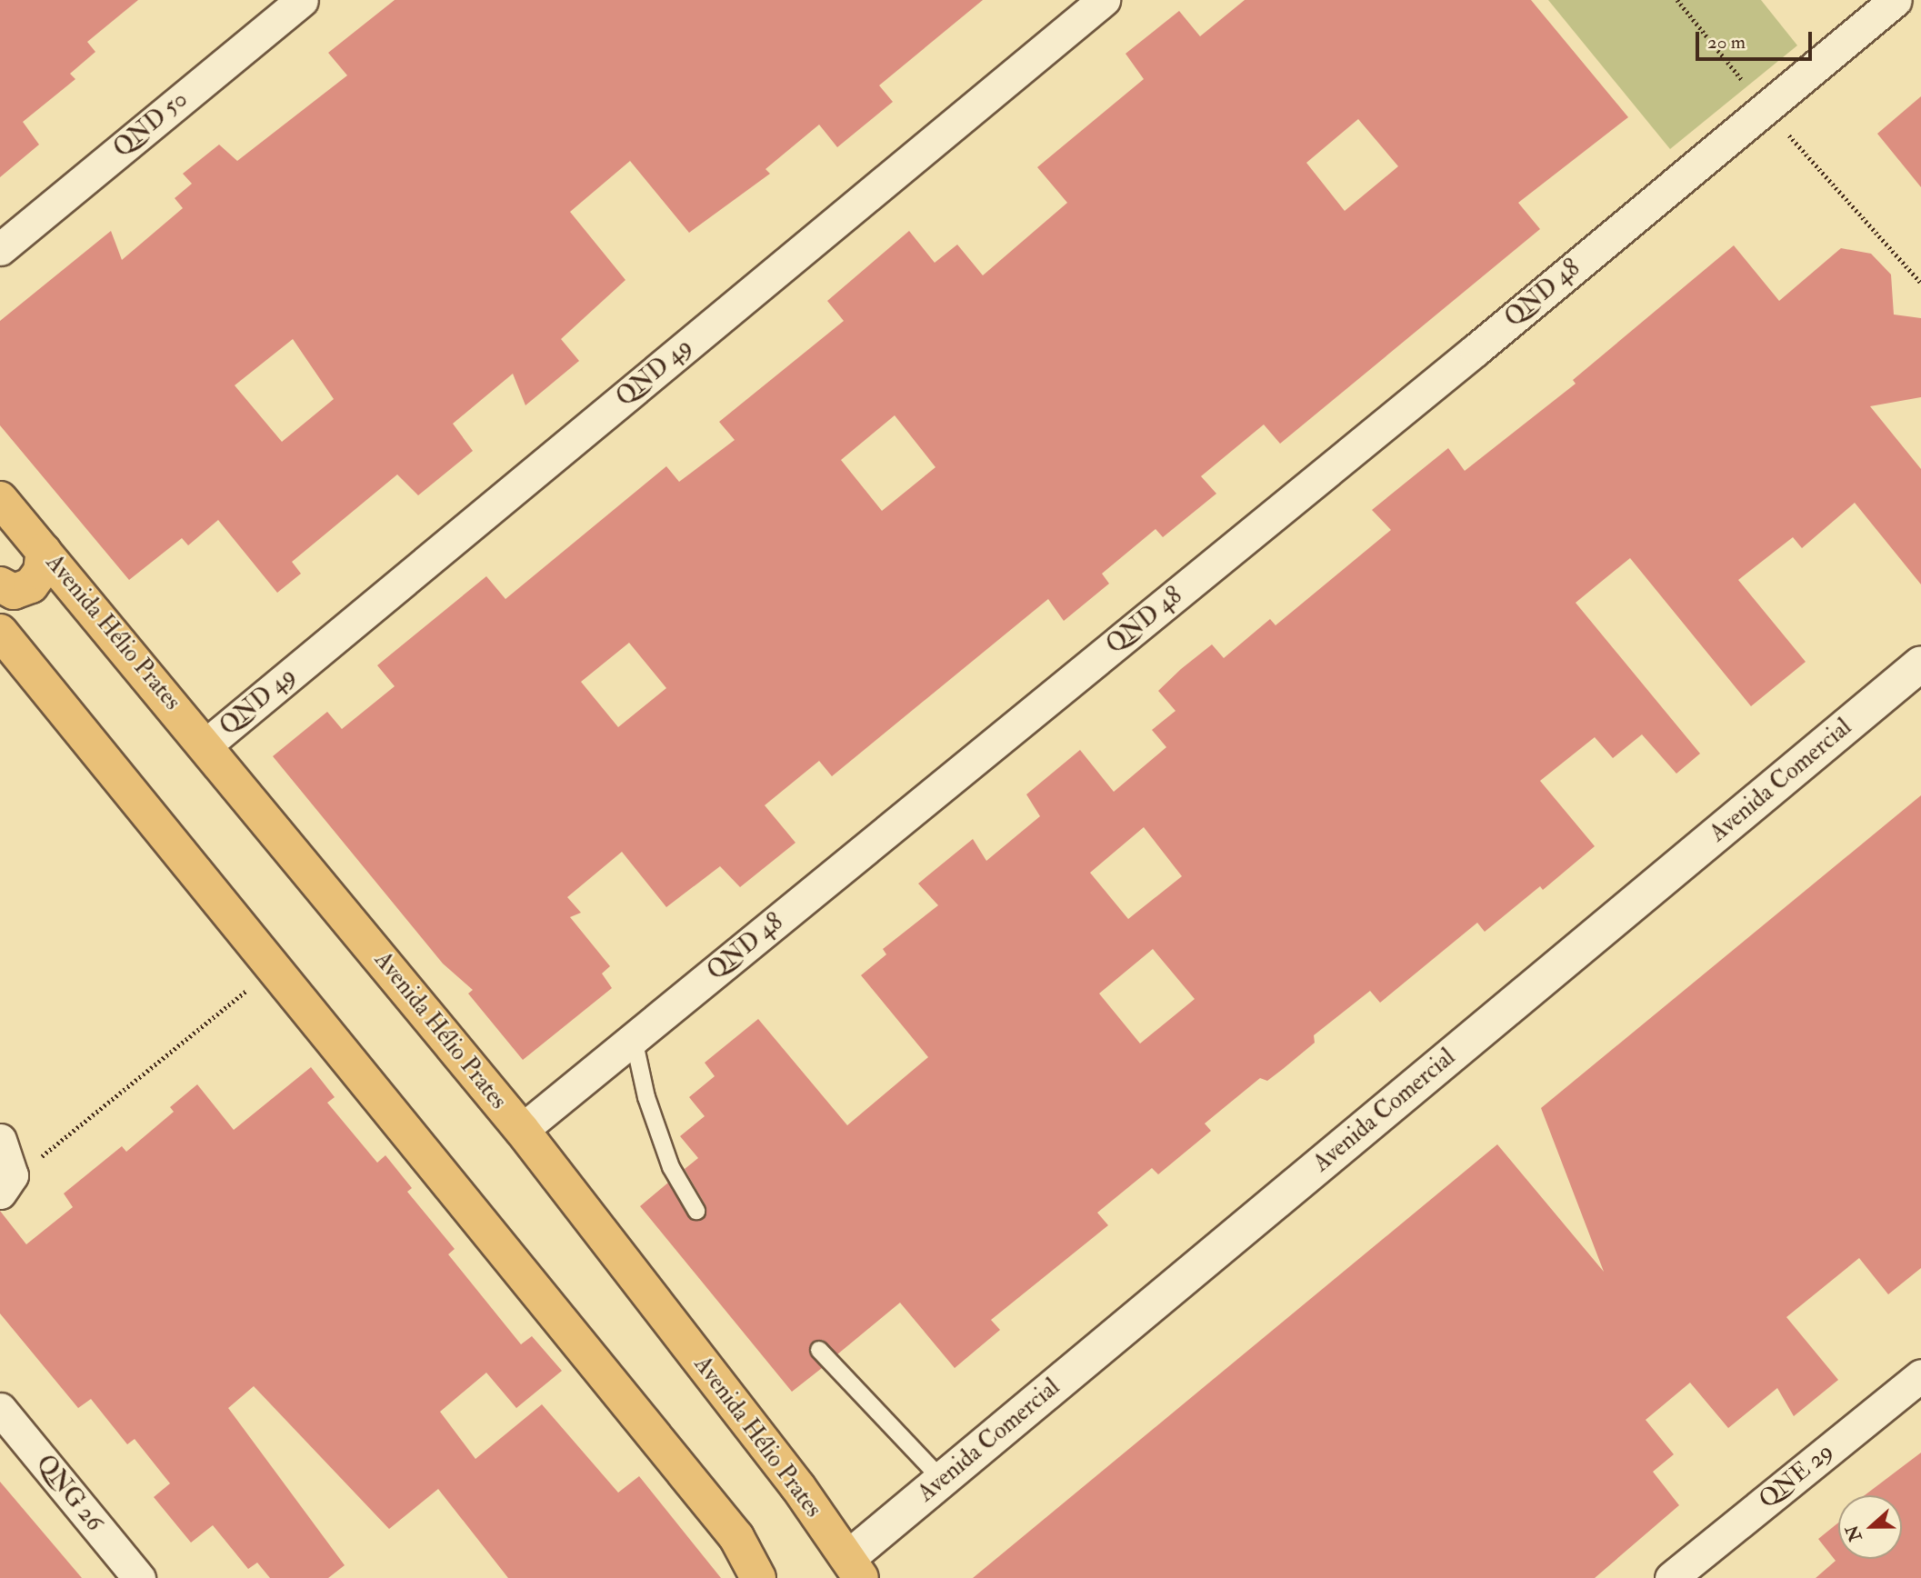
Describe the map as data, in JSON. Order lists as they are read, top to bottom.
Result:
{
  "streets": {
    "main road": ["Avenida Hélio Prates", "Avenida Comercial"],
    "street": [
      "QND 50",
      "QND 48",
      "QND 49",
      "QNE 29",
      "QNG 26"
    ]
  },
  "crossings": [
    ["QND 48", "Avenida Hélio Prates"],
    ["QND 49", "Avenida Hélio Prates"],
    ["Avenida Hélio Prates", "Avenida Comercial"]
  ],
  "scale_bar": "20 m",
  "north": "left"
}
